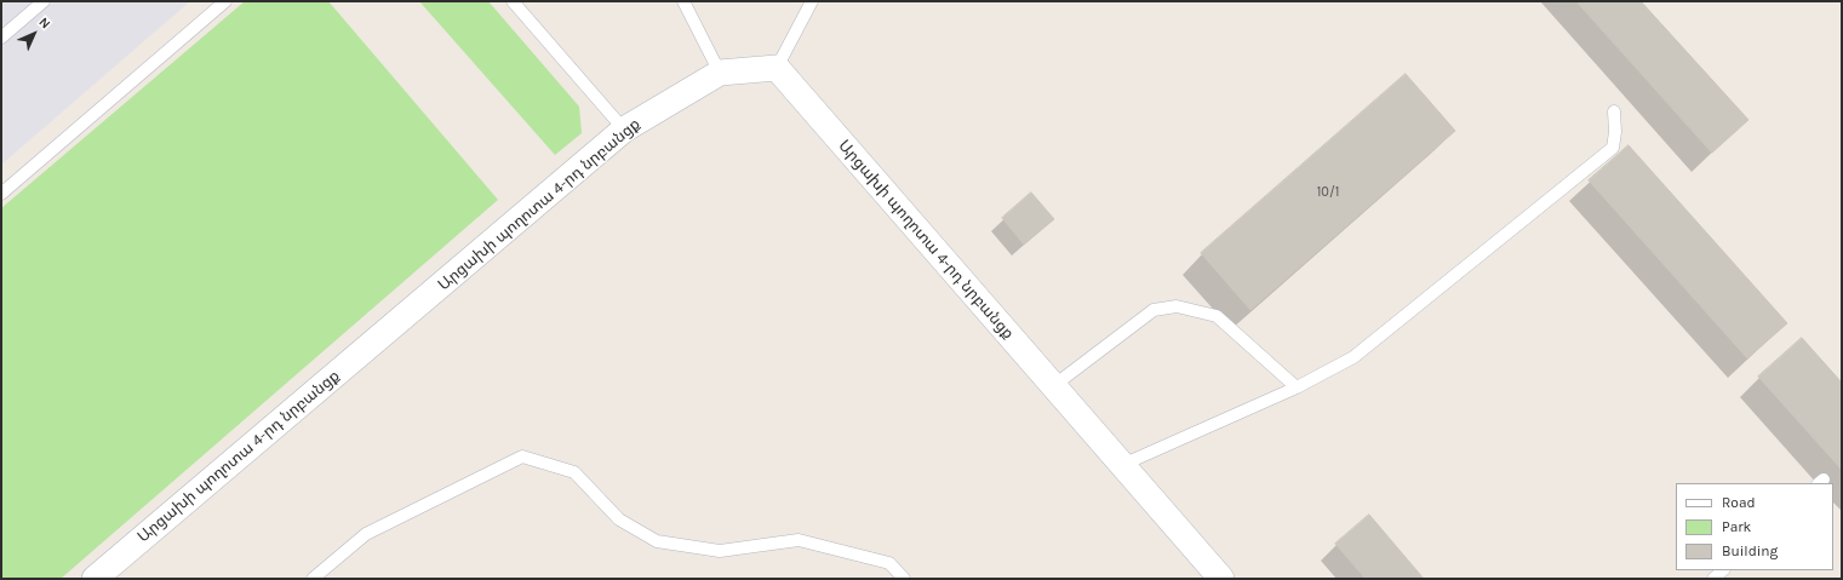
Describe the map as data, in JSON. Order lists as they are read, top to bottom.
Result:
{
  "streets": {
    "street": ["Արցախի պողոտա 4-րդ նրբանցք"]
  },
  "house_numbers": ["10/1"],
  "legend": ["Road", "Park", "Building"],
  "north": "top right"
}
